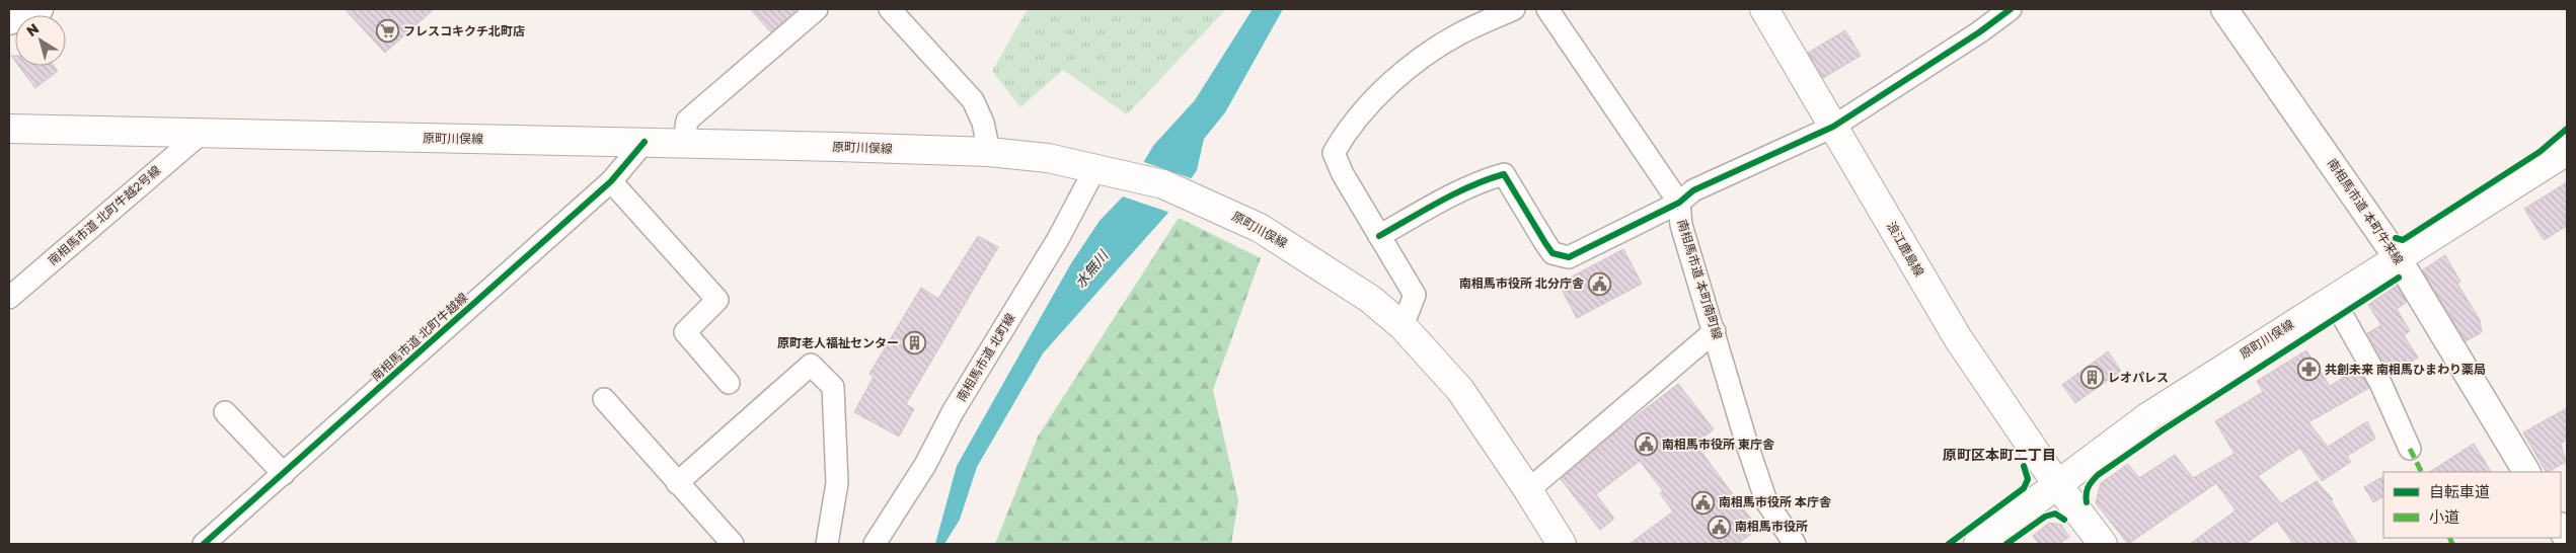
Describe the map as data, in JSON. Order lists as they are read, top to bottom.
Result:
{
  "streets": {
    "main road": ["原町川俣線", "浪江鹿島線"],
    "street": [
      "南相馬市道 本町牛来線",
      "南相馬市道 北町牛越2号線",
      "南相馬市道 本町南町線",
      "南相馬市道 北町牛越線",
      "南相馬市道 北町線"
    ]
  },
  "crossings": [
    ["原町川俣線", "南相馬市道 本町牛来線"],
    ["原町川俣線", "南相馬市道 北町牛越2号線"],
    ["原町川俣線", "浪江鹿島線"],
    ["原町川俣線", "南相馬市道 北町牛越線"],
    ["原町川俣線", "南相馬市道 北町線"]
  ],
  "districts": ["原町区本町二丁目"],
  "water": ["水無川"],
  "places": {
    "supermarket": ["フレスコキクチ北町店"],
    "public building": [
      "南相馬市役所 北分庁舎",
      "南相馬市役所 東庁舎",
      "南相馬市役所 本庁舎",
      "南相馬市役所"
    ],
    "building": ["原町老人福祉センター", "レオパレス"],
    "pharmacy": ["共創未来 南相馬ひまわり薬局"]
  },
  "legend": ["自転車道", "小道"],
  "north": "top left"
}
